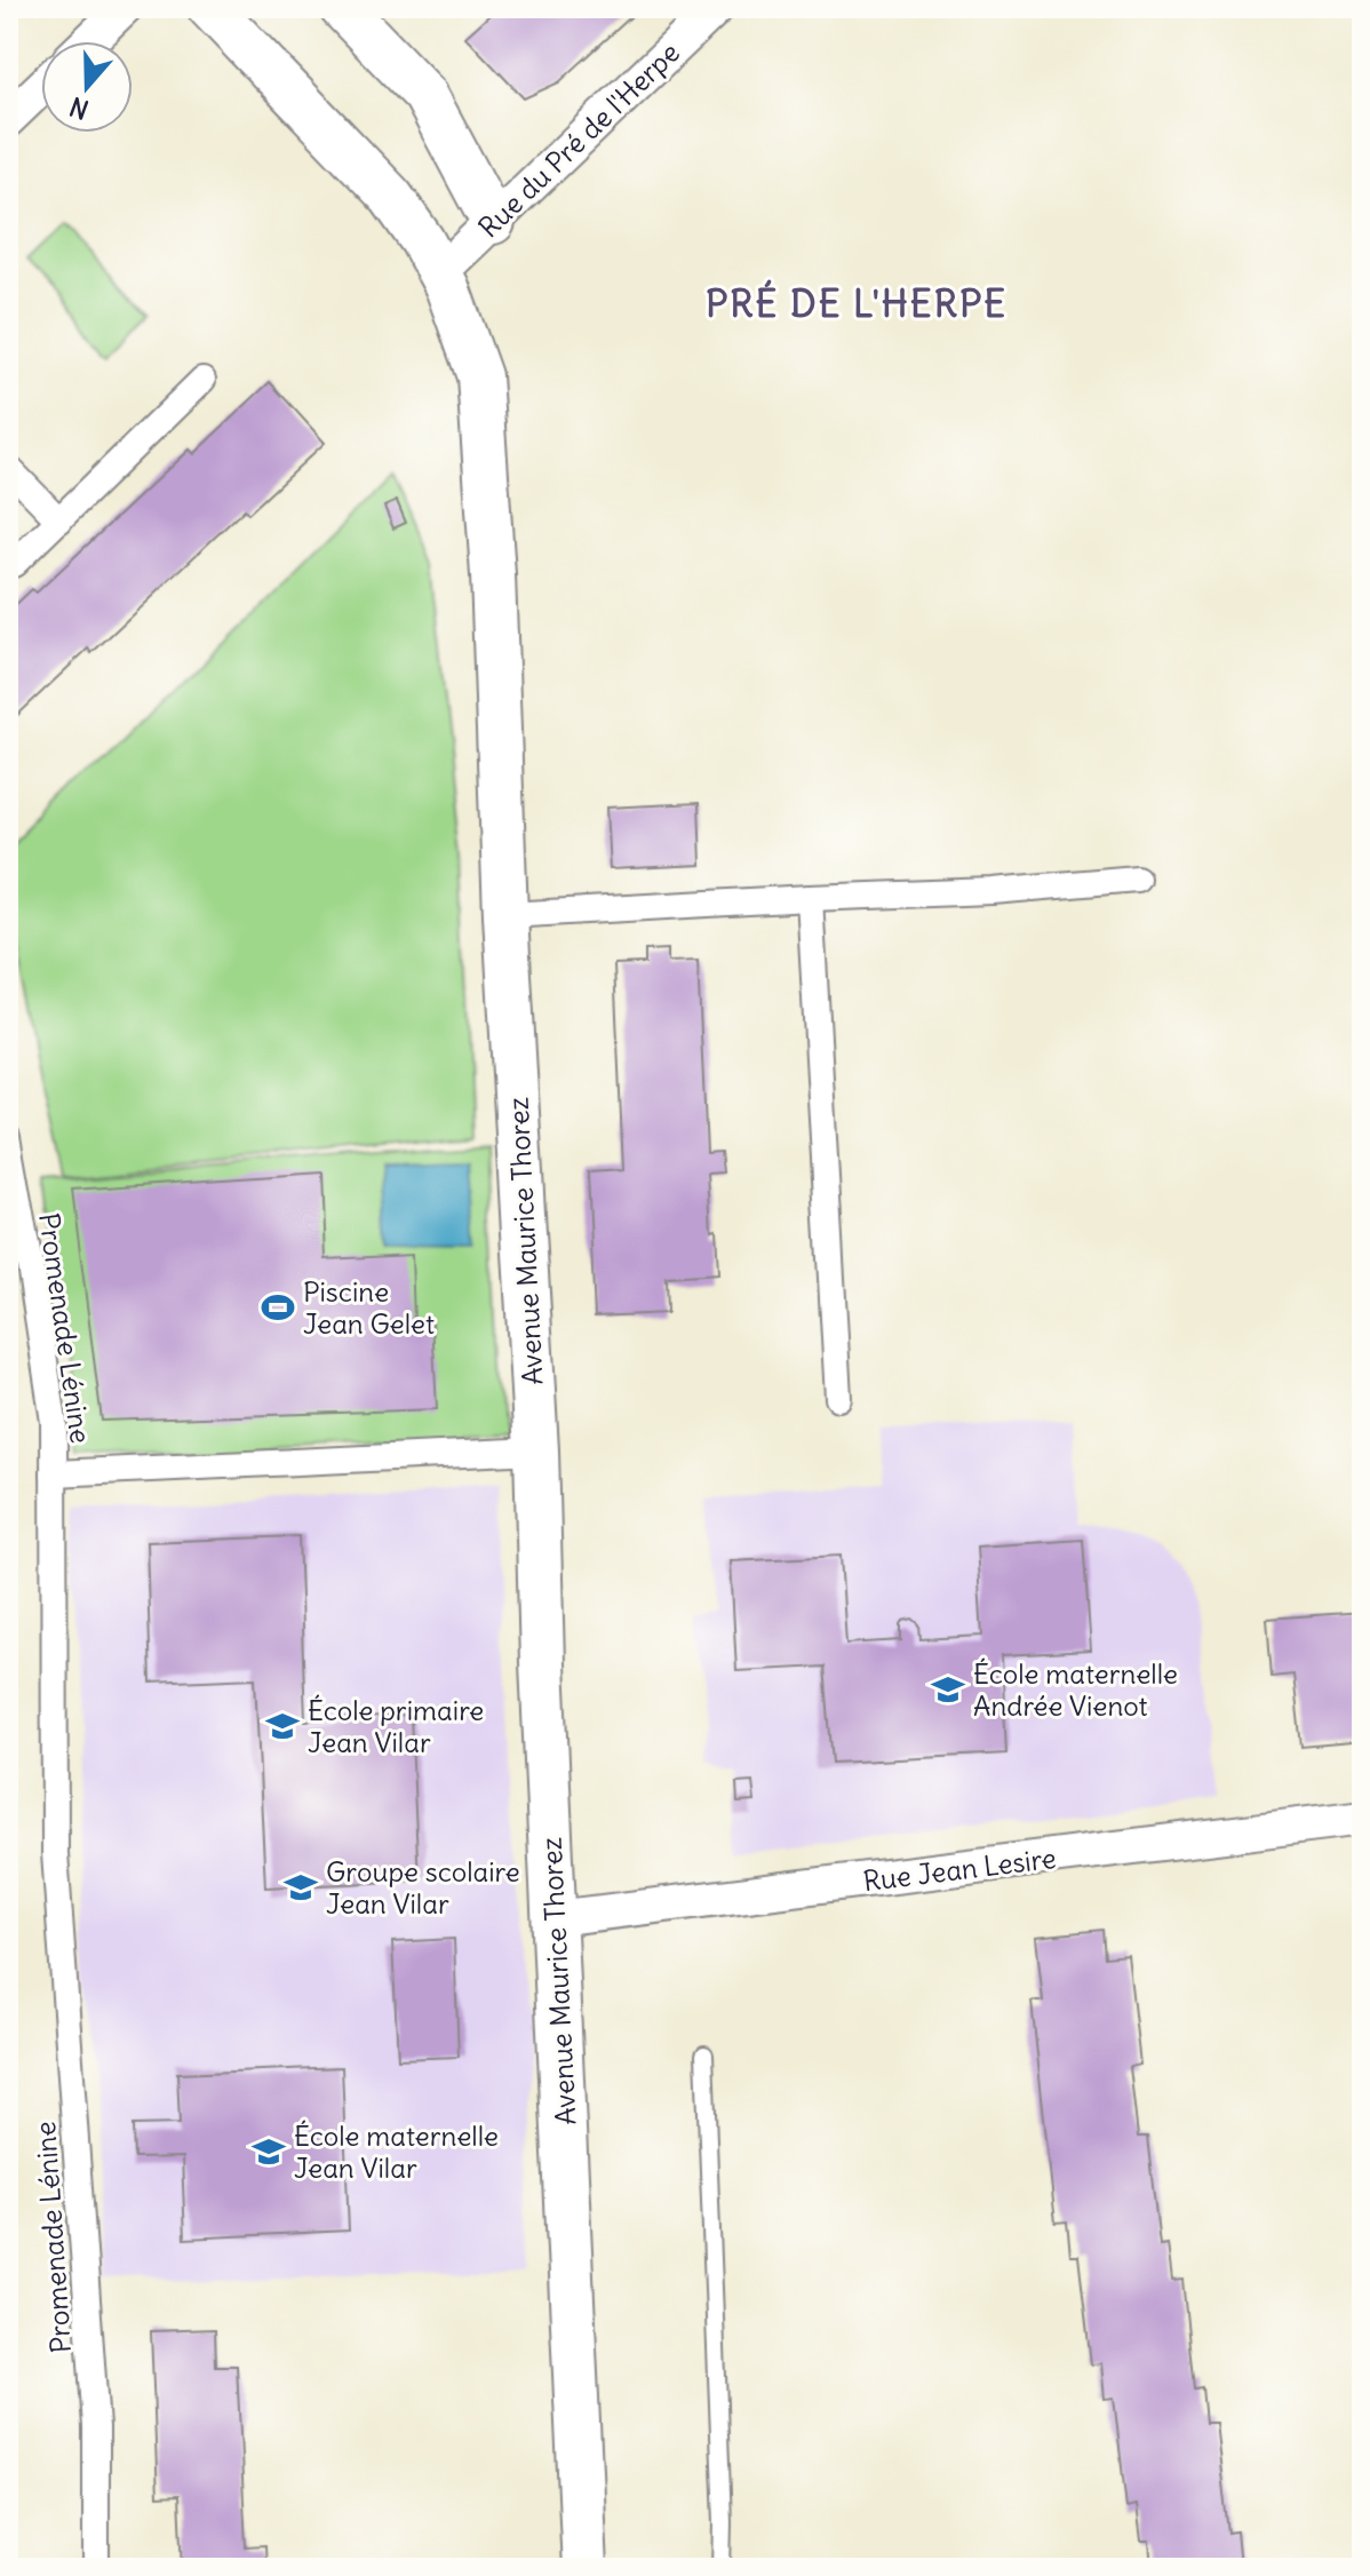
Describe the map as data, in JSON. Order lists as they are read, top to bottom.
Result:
{
  "streets": {
    "street": [
      "Rue du Pré de l'Herpe",
      "Avenue Maurice Thorez",
      "Promenade Lénine",
      "Rue Jean Lesire"
    ]
  },
  "crossings": [
    ["Rue du Pré de l'Herpe", "Avenue Maurice Thorez"],
    ["Avenue Maurice Thorez", "Rue Jean Lesire"]
  ],
  "districts": ["PRÉ DE L'HERPE"],
  "places": {
    "sports": ["Piscine Jean Gelet"],
    "school or university": [
      "École maternelle Andrée Vienot",
      "École primaire Jean Vilar",
      "Groupe scolaire Jean Vilar",
      "École maternelle Jean Vilar"
    ]
  },
  "north": "bottom"
}
